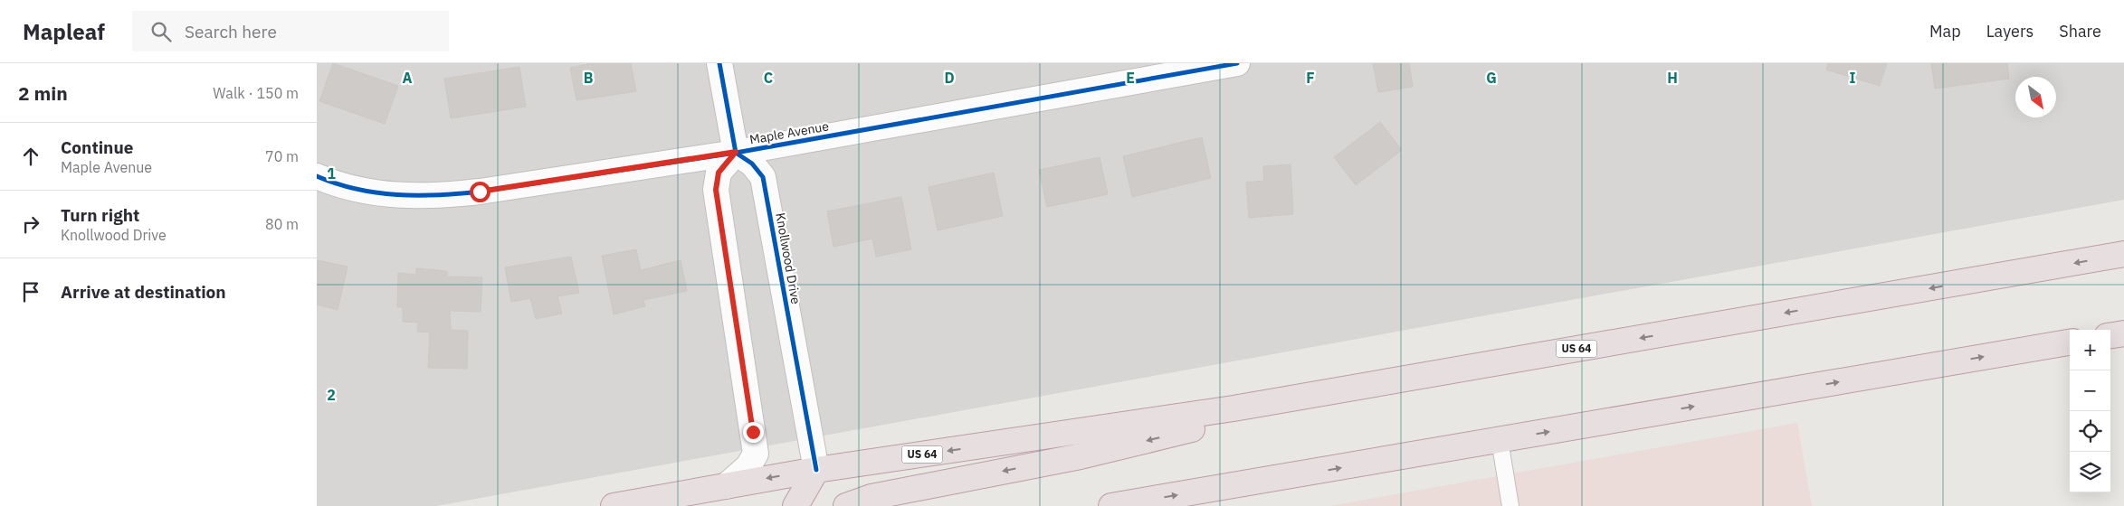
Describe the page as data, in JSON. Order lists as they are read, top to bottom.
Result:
{
  "streets": {
    "highway": ["US 64"],
    "street": ["Maple Avenue", "Knollwood Drive"]
  },
  "crossings": [
    ["Maple Avenue", "Knollwood Drive"],
    ["Knollwood Drive", "US 64"]
  ],
  "north": "bottom right",
  "page": {
    "header": "Mapleaf",
    "search": "Search here",
    "nav": ["Map", "Layers", "Share"],
    "heading": ["2 min", "Walk · 150 m"],
    "list": [
      ["Continue", "Maple Avenue", "70 m"],
      ["Turn right", "Knollwood Drive", "80 m"],
      "Arrive at destination"
    ],
    "map_buttons": ["+", "−"]
  },
  "grid": {
    "columns": [
      "A",
      "B",
      "C",
      "D",
      "E",
      "F",
      "G",
      "H",
      "I"
    ],
    "rows": ["1", "2"]
  }
}
